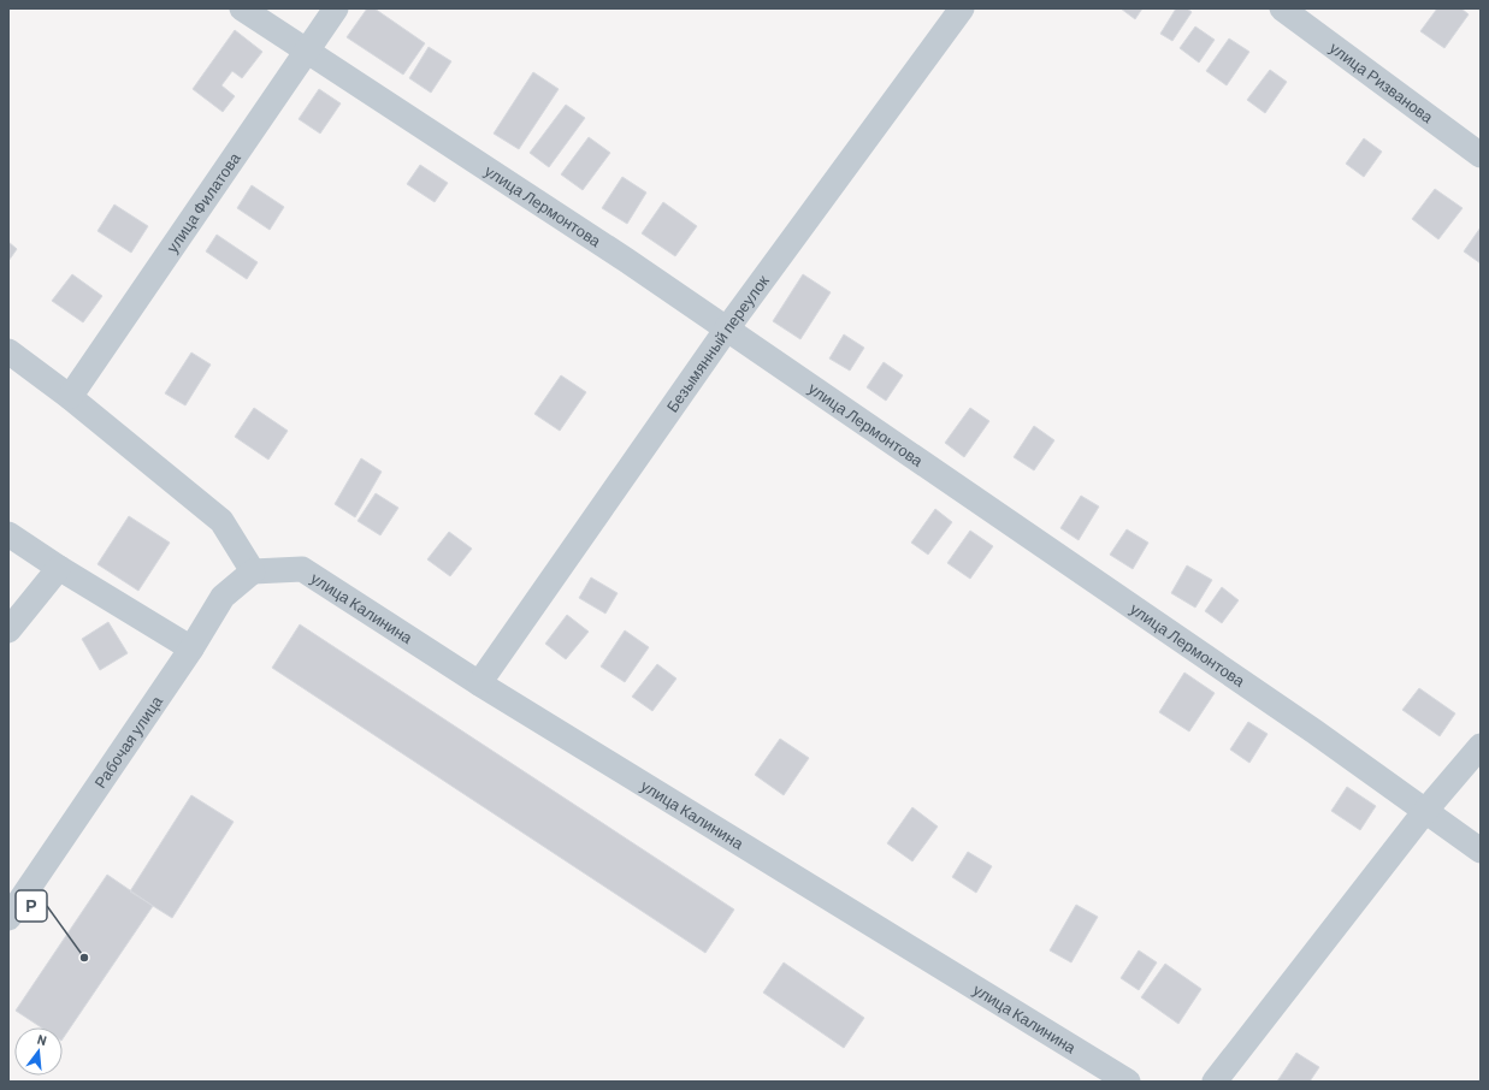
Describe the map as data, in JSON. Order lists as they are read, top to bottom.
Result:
{
  "streets": {
    "street": [
      "улица Ризванова",
      "улица Филатова",
      "улица Лермонтова",
      "Безымянный переулок",
      "улица Калинина",
      "Рабочая улица"
    ]
  },
  "crossings": [
    ["улица Филатова", "улица Лермонтова"],
    ["улица Лермонтова", "Безымянный переулок"],
    ["Безымянный переулок", "улица Калинина"],
    ["улица Калинина", "Рабочая улица"]
  ],
  "places": ["Р"],
  "north": "top"
}
